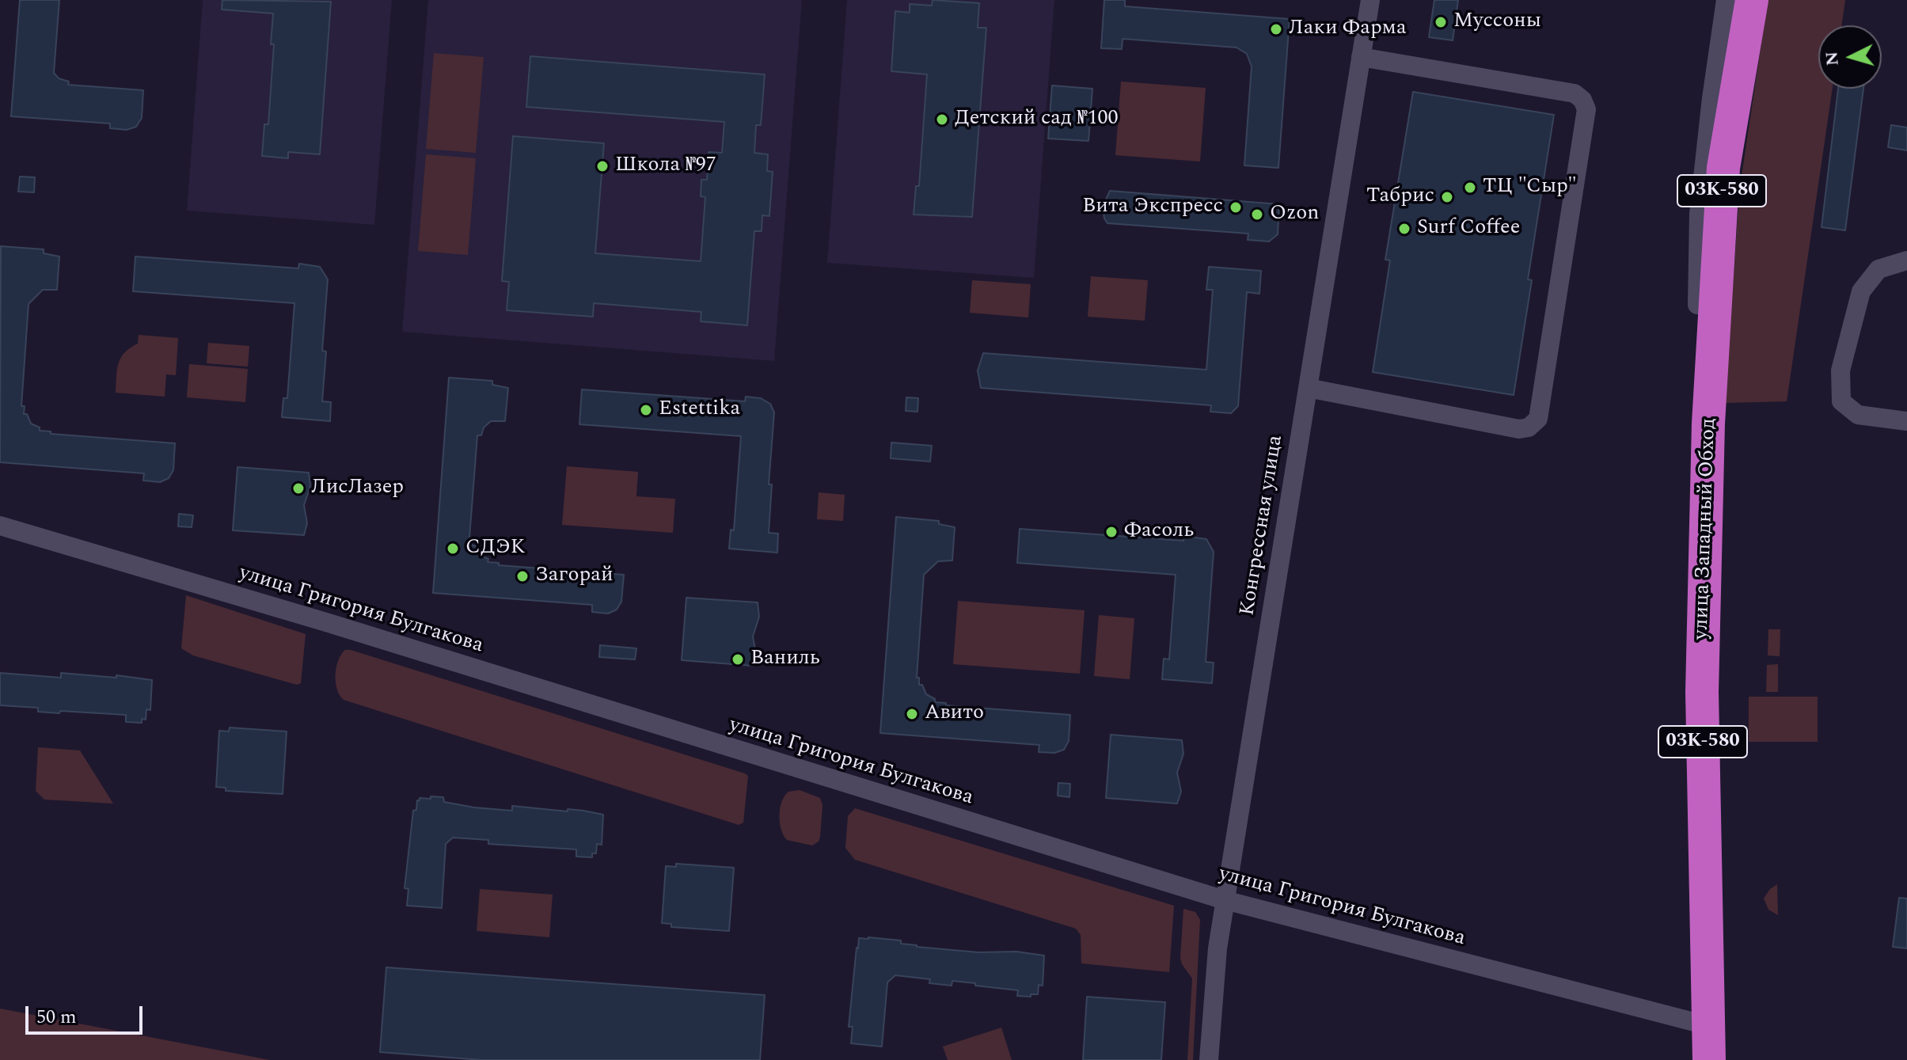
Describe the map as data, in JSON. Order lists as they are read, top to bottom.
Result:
{
  "streets": {
    "highway": ["03К-580", "улица Западный Обход"],
    "street": ["Конгрессная улица", "улица Григория Булгакова"]
  },
  "crossings": [
    ["Конгрессная улица", "улица Григория Булгакова"],
    ["улица Западный Обход", "улица Григория Булгакова"]
  ],
  "places": [
    "Муссоны",
    "Лаки Фарма",
    "Детский сад №100",
    "Школа №97",
    "ТЦ \"Сыр\"",
    "Табрис",
    "Вита Экспресс",
    "Ozon",
    "Surf Coffee",
    "Estettika",
    "ЛисЛазер",
    "Фасоль",
    "СДЭК",
    "Загорай",
    "Ваниль",
    "Авито"
  ],
  "scale_bar": "50 m",
  "north": "left"
}
